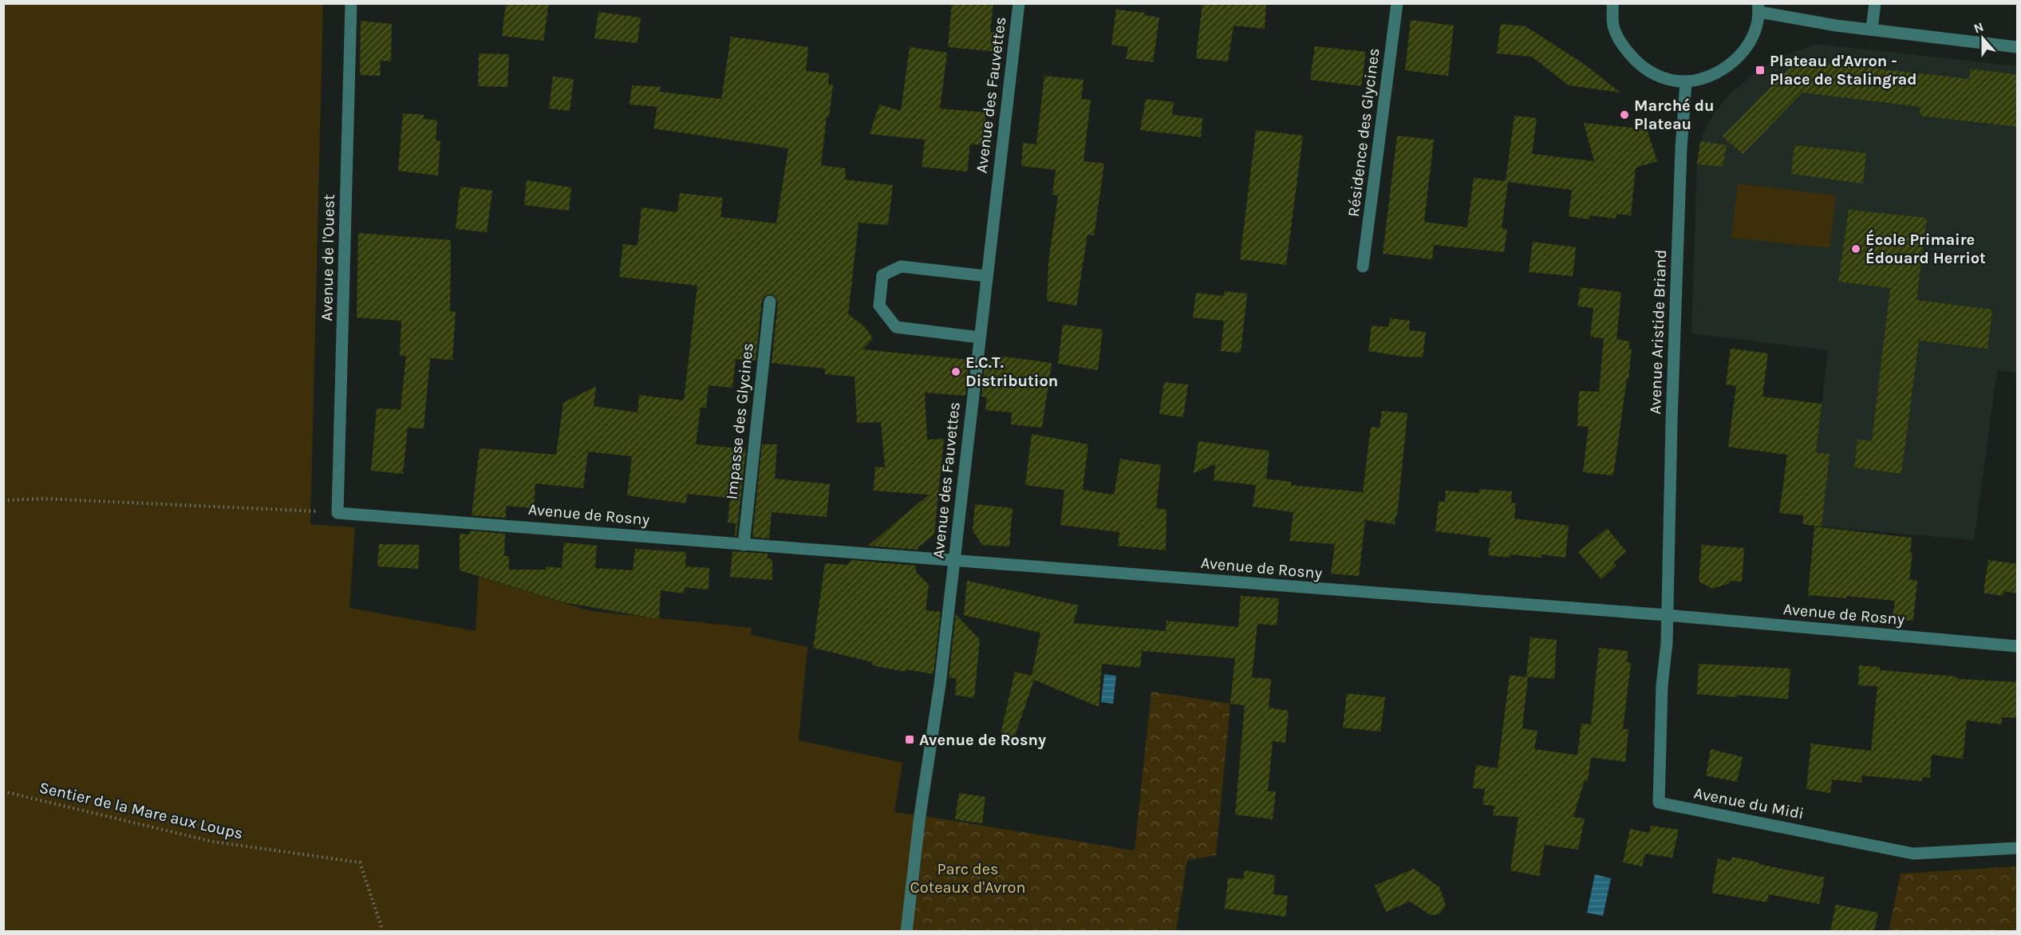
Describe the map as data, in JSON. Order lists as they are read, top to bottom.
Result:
{
  "streets": {
    "street": [
      "Avenue des Fauvettes",
      "Résidence des Glycines",
      "Avenue de l'Ouest",
      "Avenue Aristide Briand",
      "Impasse des Glycines",
      "Avenue de Rosny",
      "Avenue du Midi"
    ],
    "path": ["Sentier de la Mare aux Loups"]
  },
  "crossings": [
    ["Avenue des Fauvettes", "Avenue de Rosny"],
    ["Avenue de l'Ouest", "Avenue de Rosny"],
    ["Avenue Aristide Briand", "Avenue de Rosny"],
    ["Avenue Aristide Briand", "Avenue du Midi"],
    ["Impasse des Glycines", "Avenue de Rosny"],
    ["Avenue de Rosny", "Avenue du Midi"]
  ],
  "parks": ["Parc des Coteaux d'Avron"],
  "places": {
    "transit": ["Plateau d'Avron - Place de Stalingrad", "Avenue de Rosny"],
    "other": ["Marché du Plateau", "École Primaire Édouard Herriot", "E.C.T. Distribution"]
  },
  "north": "top"
}
